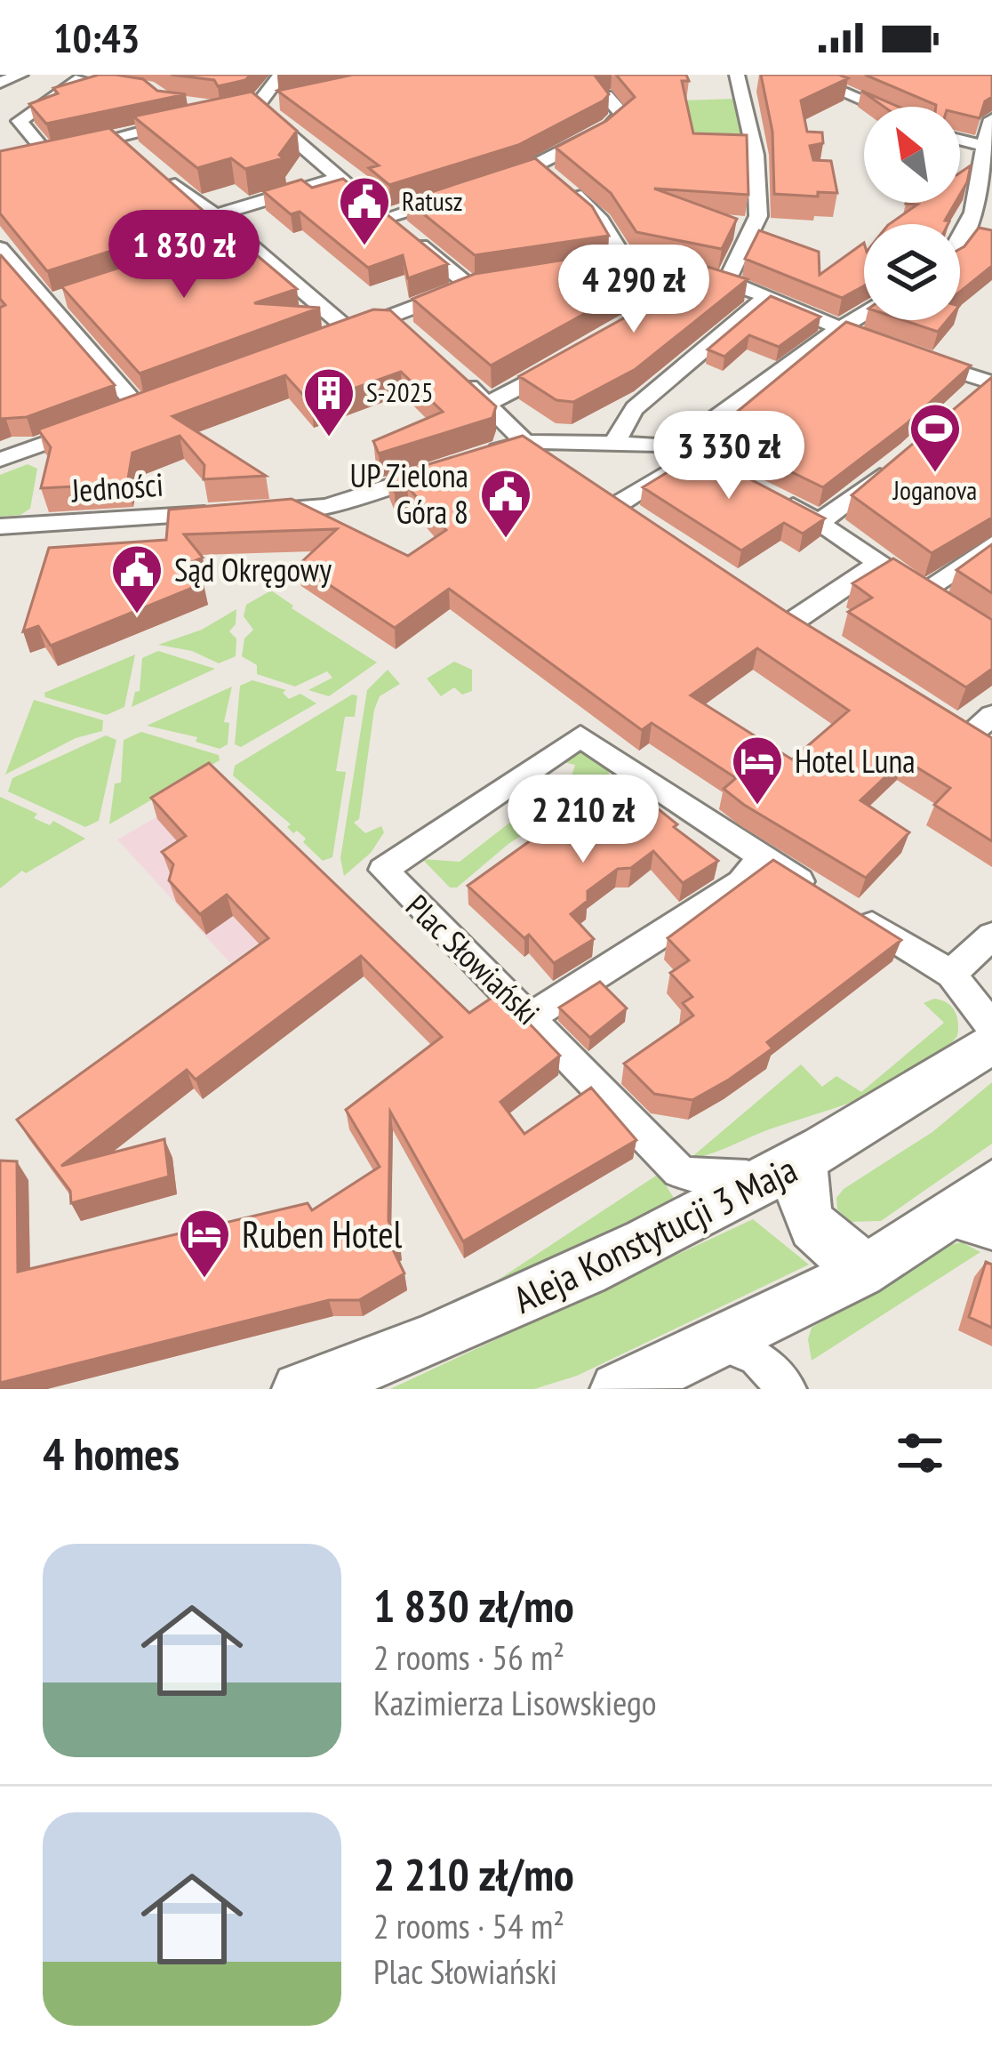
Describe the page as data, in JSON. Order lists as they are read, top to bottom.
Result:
{
  "streets": {
    "main road": ["Aleja Konstytucji 3 Maja"],
    "street": ["Jedności", "Plac Słowiański"]
  },
  "crossings": [
    ["Plac Słowiański", "Aleja Konstytucji 3 Maja"]
  ],
  "places": {
    "public building": ["Ratusz", "UP Zielona Góra 8", "Sąd Okręgowy"],
    "building": ["S-2025"],
    "sports": ["Joganova"],
    "hotel": ["Hotel Luna", "Ruben Hotel"]
  },
  "north": "top left",
  "page": {
    "status": "10:43",
    "price": [
      "1 830 zł",
      "4 290 zł",
      "3 330 zł",
      "2 210 zł"
    ],
    "heading": "4 homes",
    "list": [
      {
        "name": "1 830 zł/mo",
        "note": "2 rooms · 56 m² · Kazimierza Lisowskiego"
      },
      {
        "name": "2 210 zł/mo",
        "note": "2 rooms · 54 m² · Plac Słowiański"
      }
    ]
  }
}
